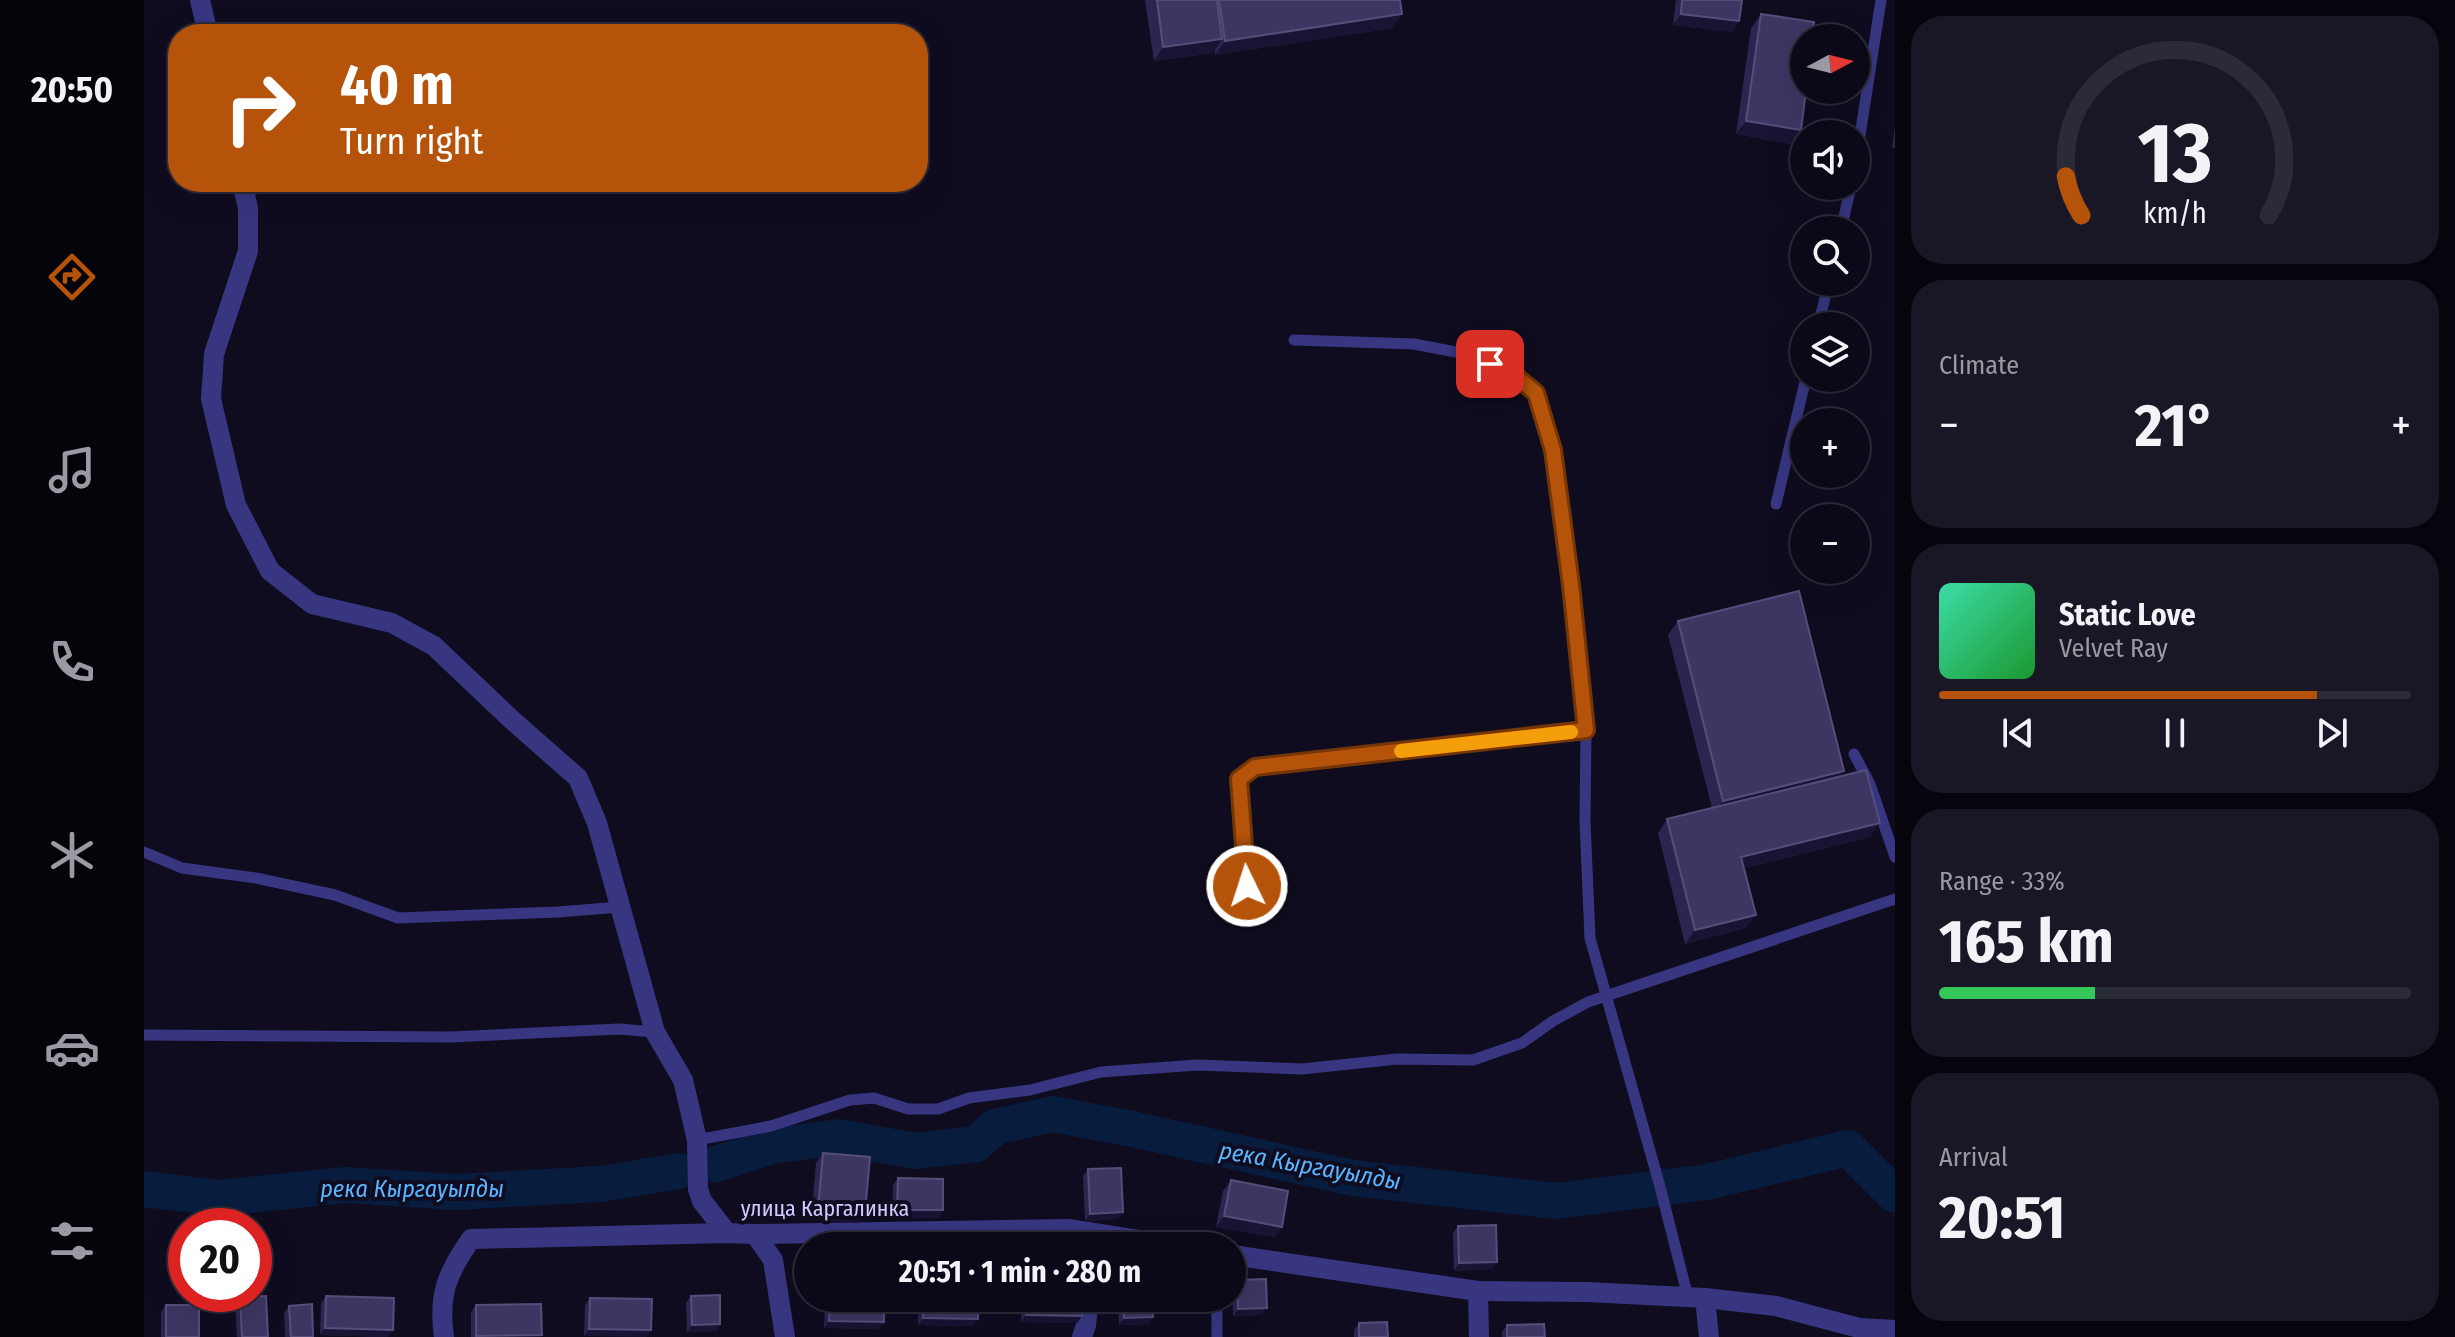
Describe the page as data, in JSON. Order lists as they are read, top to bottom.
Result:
{
  "streets": {
    "street": ["улица Каргалинка"]
  },
  "water": ["река Кыргауылды"],
  "north": "right",
  "page": {
    "tabs": "20:50",
    "map_buttons": ["+", "−"],
    "turn": ["40 m", "Turn right"],
    "tile": [
      "Climate",
      ["Range · 33%", "165 km"],
      ["Arrival", "20:51"]
    ],
    "heat": ["−", "21°", "+"],
    "song": ["Static Love", "Velvet Ray"],
    "limit": "20",
    "trip": "20:51 · 1 min · 280 m",
    "gauge": ["13", "km/h"]
  }
}
